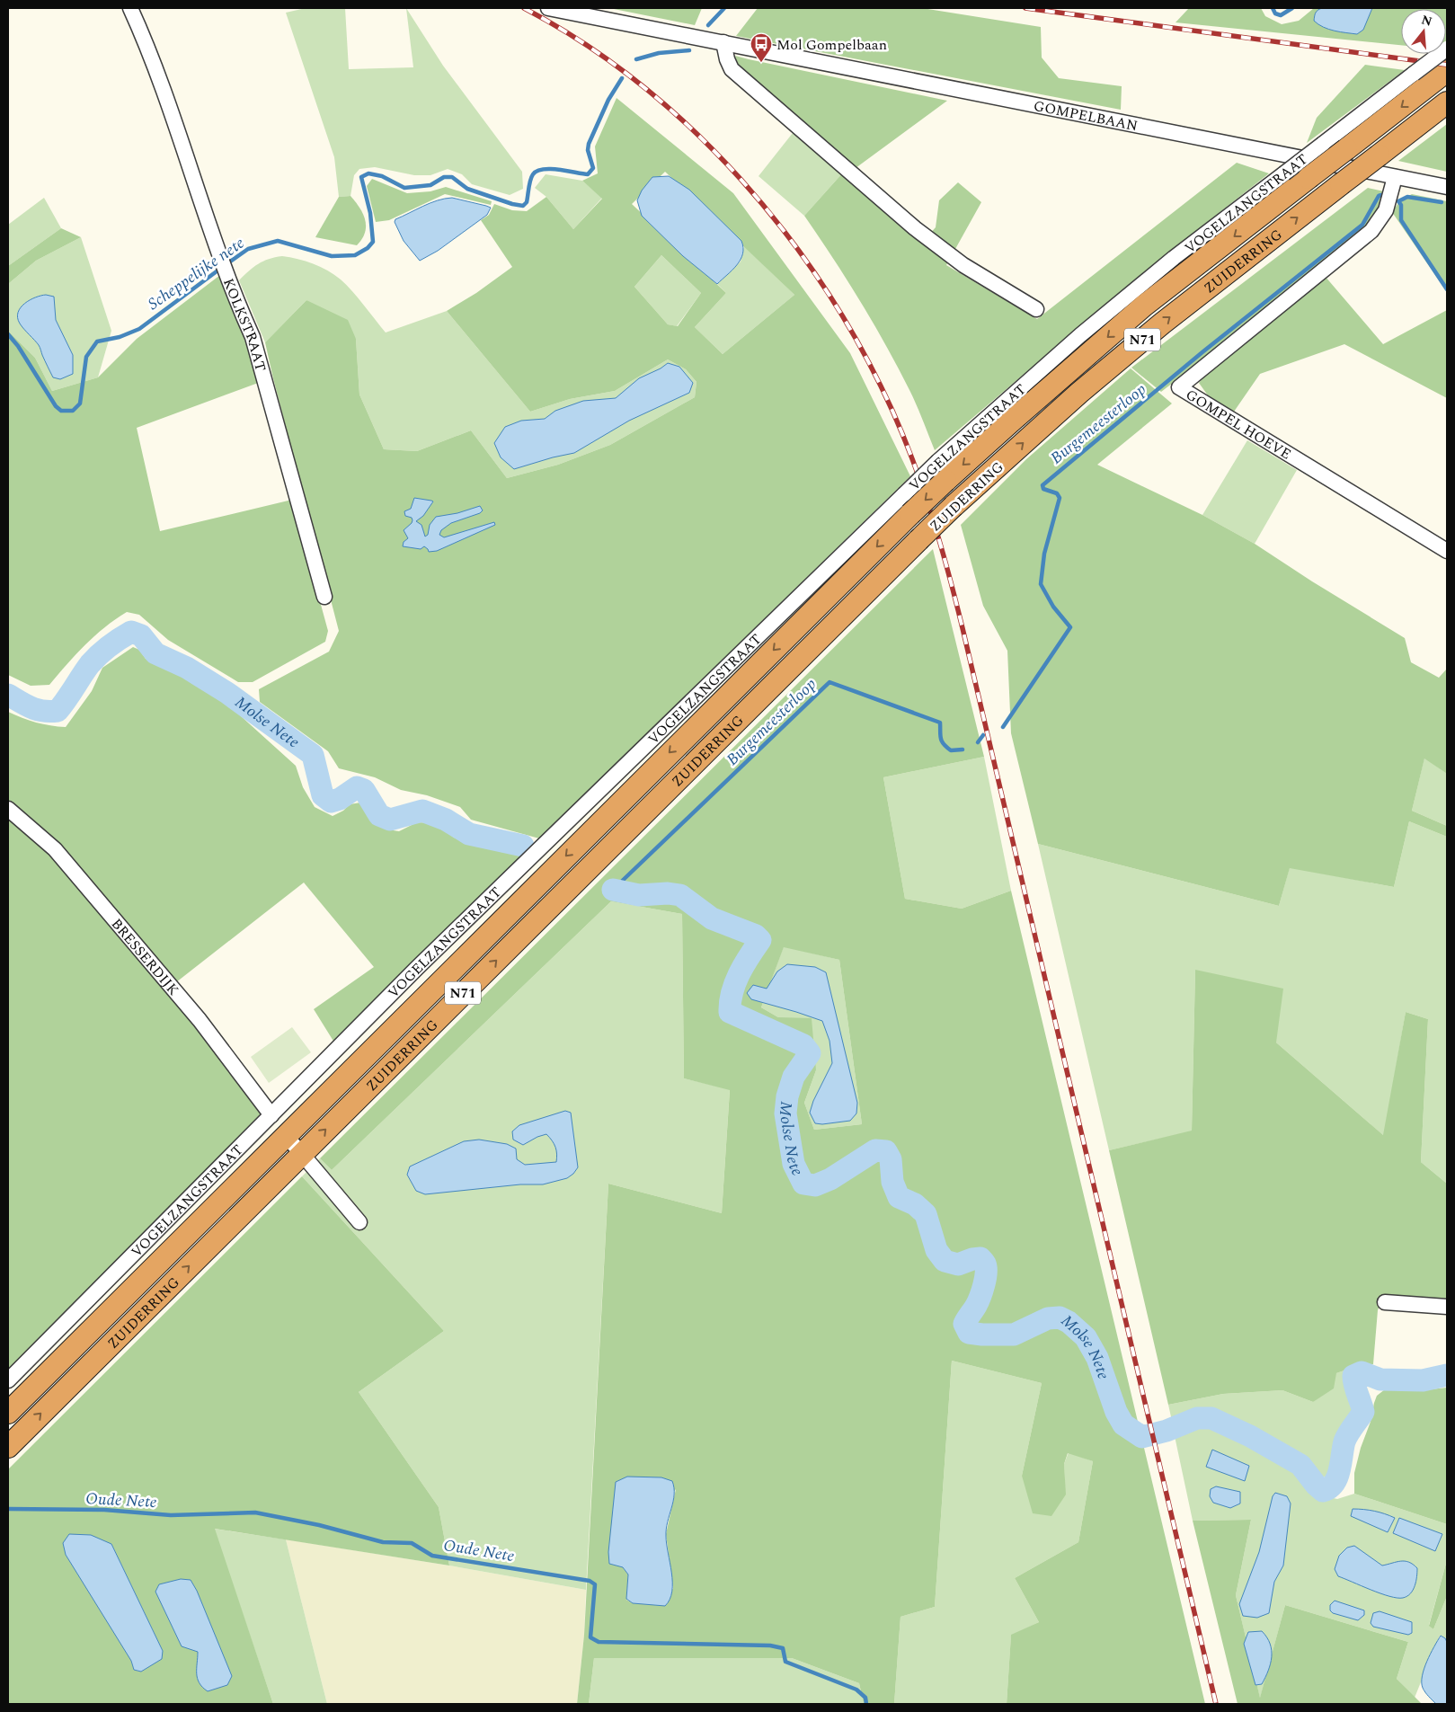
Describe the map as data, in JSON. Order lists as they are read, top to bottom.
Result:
{
  "streets": {
    "highway": ["ZUIDERRING", "N71"],
    "street": [
      "GOMPELBAAN",
      "VOGELZANGSTRAAT",
      "KOLKSTRAAT",
      "GOMPEL HOEVE",
      "BRESSERDIJK"
    ]
  },
  "crossings": [
    ["GOMPELBAAN", "GOMPEL HOEVE"],
    ["VOGELZANGSTRAAT", "ZUIDERRING"],
    ["VOGELZANGSTRAAT", "BRESSERDIJK"]
  ],
  "water": [
    "Scheppelijke nete",
    "Burgemeesterloop",
    "Molse Nete",
    "Oude Nete"
  ],
  "places": {
    "bus stop": ["Mol Gompelbaan"]
  },
  "north": "top"
}
